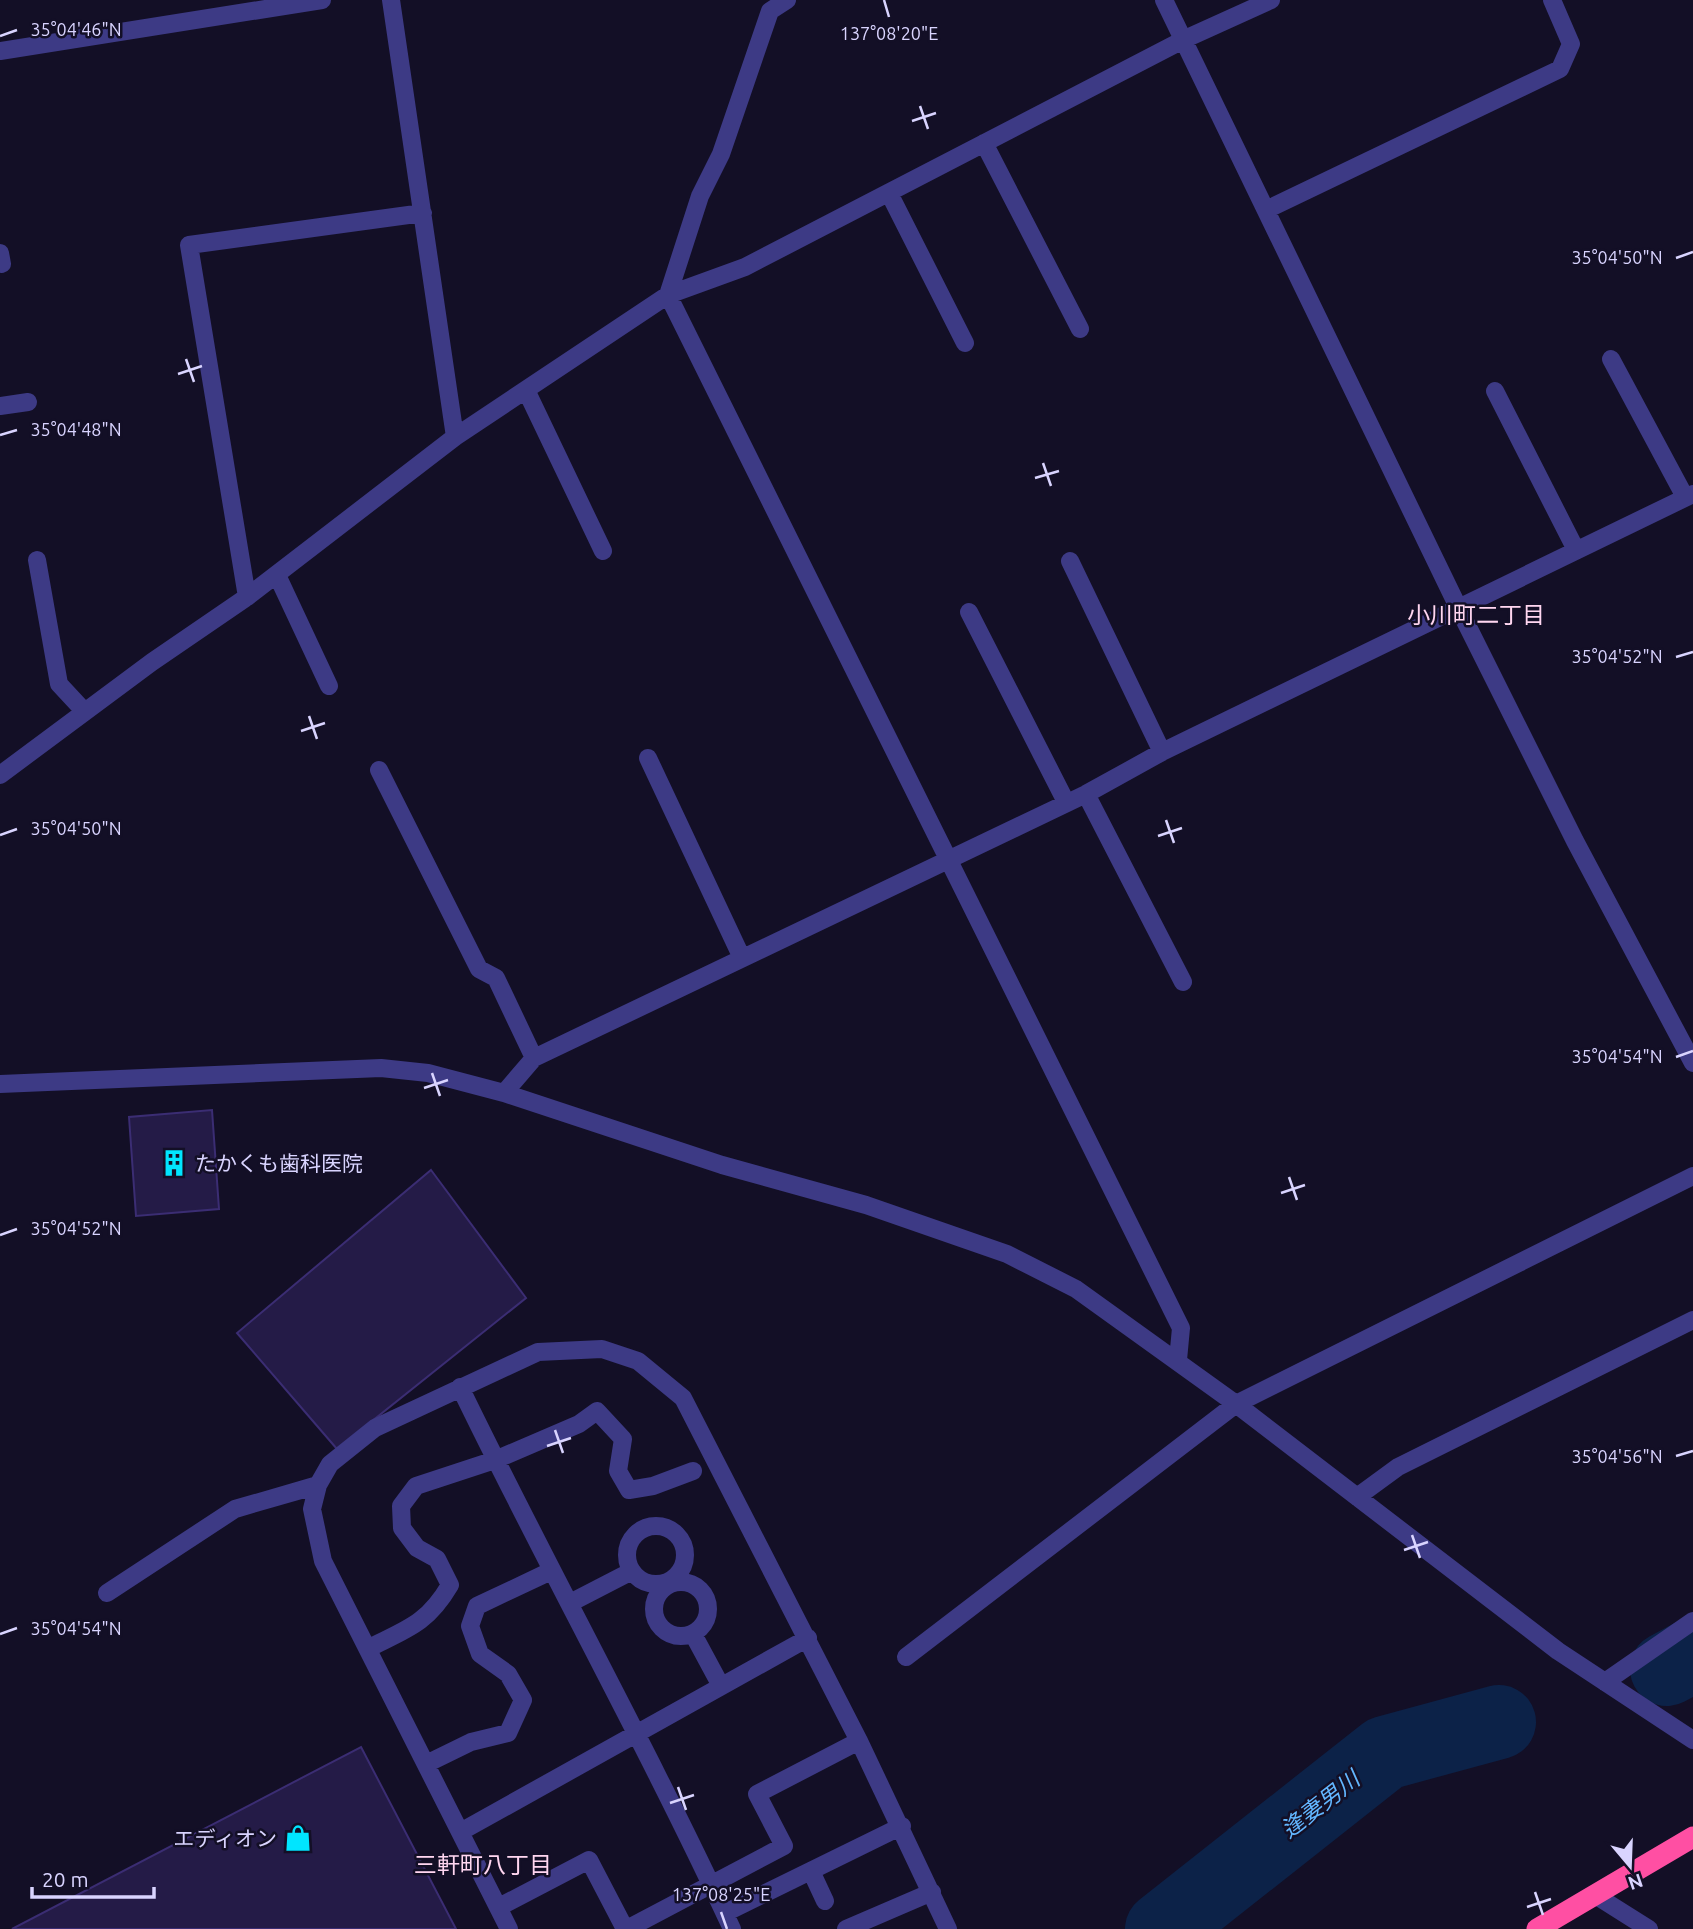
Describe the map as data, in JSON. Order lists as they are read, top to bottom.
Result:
{
  "districts": ["小川町二丁目", "三軒町八丁目"],
  "water": ["逢妻男川"],
  "places": {
    "building": ["たかくも歯科医院"],
    "shop": ["エディオン"]
  },
  "scale_bar": "20 m",
  "north": "bottom",
  "coordinates": [
    "35°04'46\"N",
    "137°08'20\"E",
    "35°04'50\"N",
    "35°04'48\"N",
    "35°04'52\"N",
    "35°04'54\"N",
    "35°04'56\"N",
    "137°08'25\"E"
  ]
}
